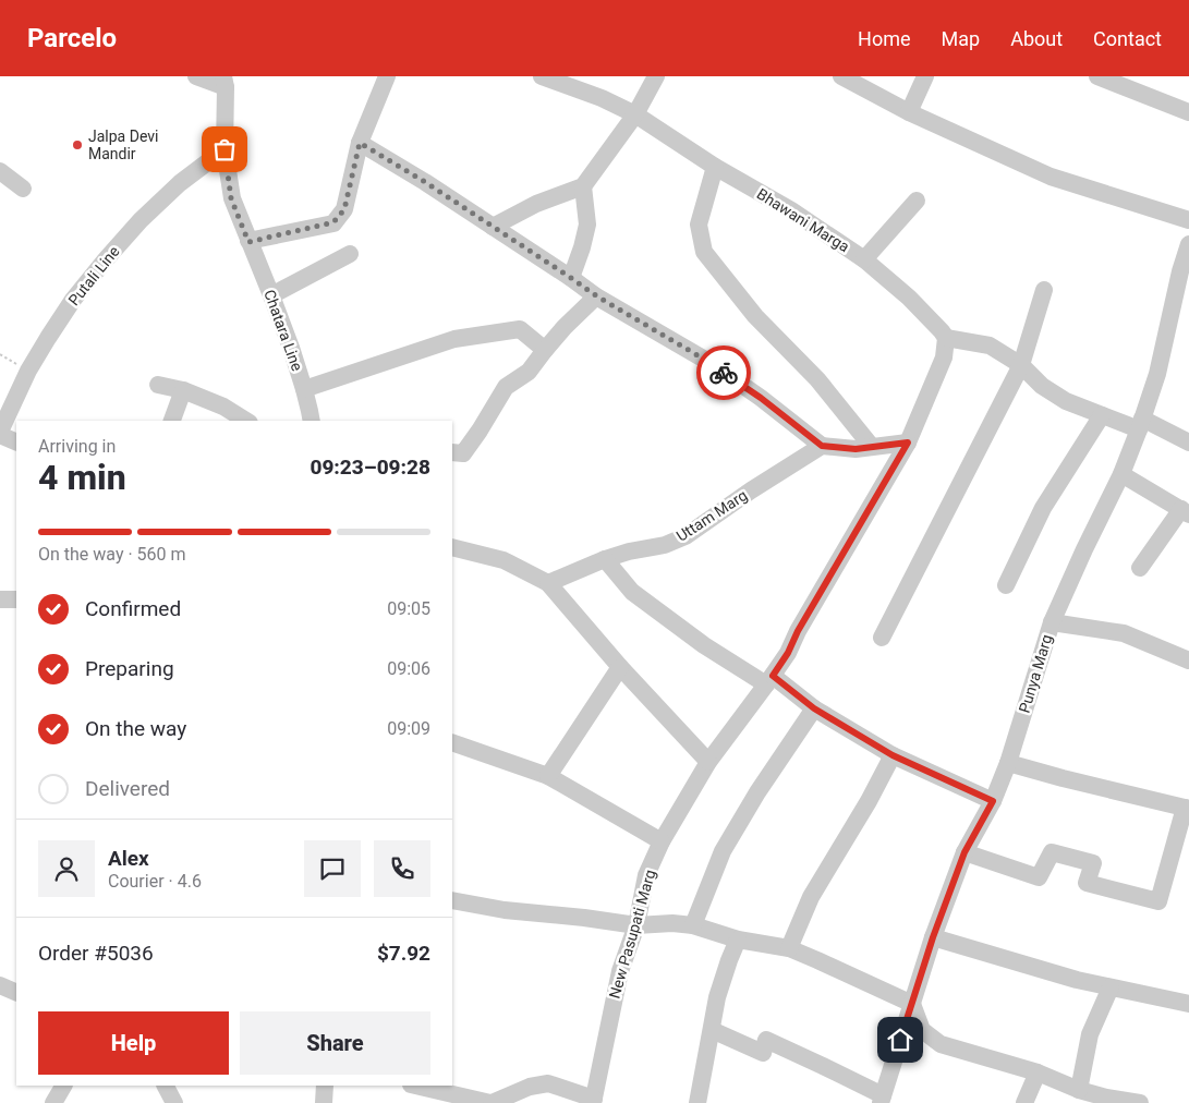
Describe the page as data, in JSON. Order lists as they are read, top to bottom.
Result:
{
  "streets": {
    "street": [
      "Bhawani Marga",
      "Putali Line",
      "Chatara Line",
      "Uttam Marg",
      "Punya Marg",
      "New Pasupati Marg"
    ]
  },
  "crossings": [
    ["Putali Line", "Chatara Line"]
  ],
  "places": ["Jalpa Devi Mandir"],
  "page": {
    "header": "Parcelo",
    "nav": [
      "Home",
      "Map",
      "About",
      "Contact"
    ],
    "heading": ["4 min", "Arriving in", "09:23–09:28"],
    "panel": [
      "Alex",
      "Courier · 4.6",
      "Order #5036",
      "$7.92"
    ],
    "bar": "On the way · 560 m",
    "list": [
      ["Confirmed", "09:05"],
      ["Preparing", "09:06"],
      ["On the way", "09:09"],
      "Delivered"
    ],
    "buttons": ["Help", "Share"]
  }
}
